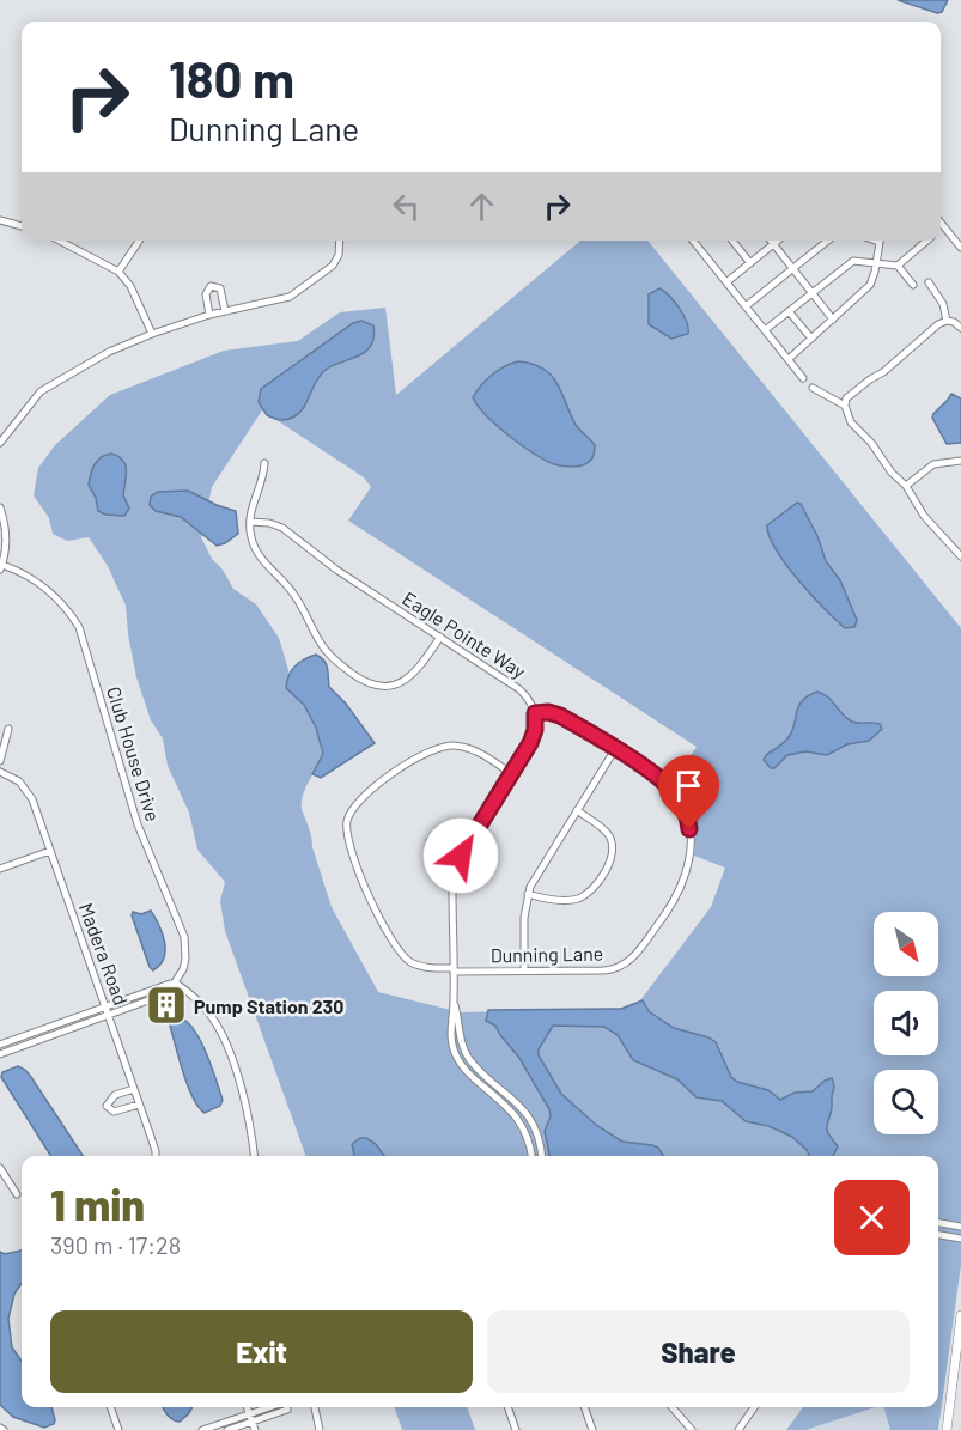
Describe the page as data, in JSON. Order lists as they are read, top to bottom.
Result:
{
  "streets": {
    "street": [
      "Eagle Pointe Way",
      "Club House Drive",
      "Madera Road",
      "Dunning Lane"
    ]
  },
  "crossings": [
    ["Eagle Pointe Way", "Dunning Lane"]
  ],
  "places": {
    "building": ["Pump Station 230"]
  },
  "north": "bottom right",
  "page": {
    "turn": ["180 m", "Dunning Lane"],
    "heading": ["1 min", "390 m · 17:28"],
    "buttons": ["Exit", "Share"]
  }
}
